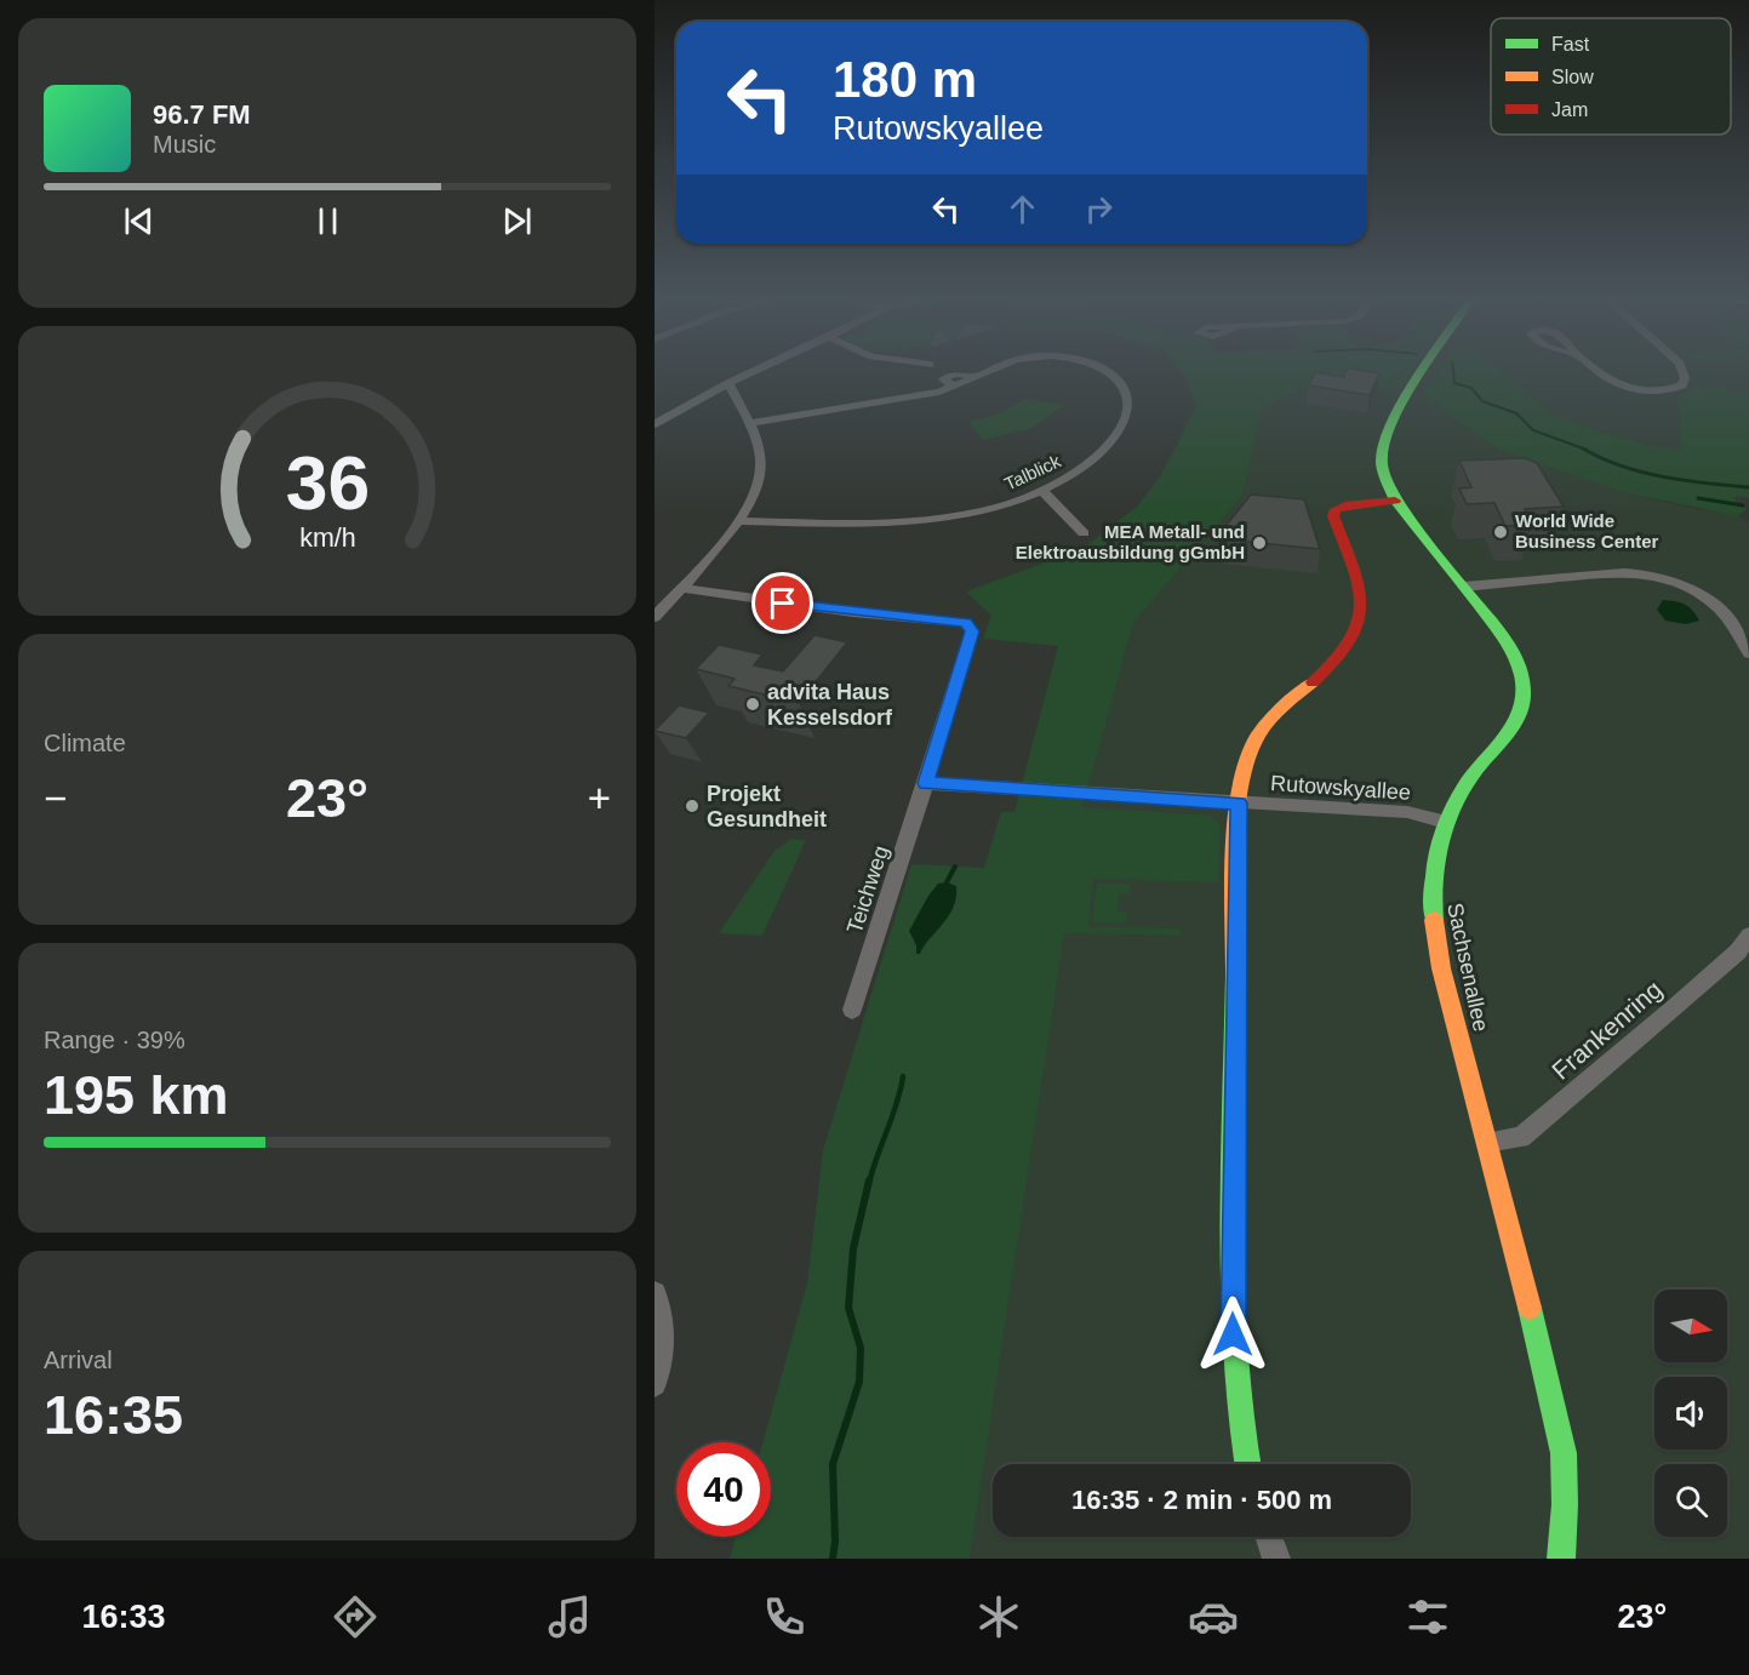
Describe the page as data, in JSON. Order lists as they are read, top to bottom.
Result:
{
  "streets": {
    "street": [
      "Talblick",
      "Rutowskyallee",
      "Teichweg",
      "Sachsenallee",
      "Frankenring"
    ]
  },
  "crossings": [
    ["Rutowskyallee", "Teichweg"],
    ["Rutowskyallee", "Sachsenallee"],
    ["Sachsenallee", "Frankenring"]
  ],
  "places": [
    "World Wide Business Center",
    "MEA Metall- und Elektroausbildung gGmbH",
    "advita Haus Kesselsdorf",
    "Projekt Gesundheit"
  ],
  "legend": ["Fast", "Slow", "Jam"],
  "north": "right",
  "page": {
    "turn": ["180 m", "Rutowskyallee"],
    "song": ["96.7 FM", "Music"],
    "tile": [
      "Climate",
      ["Range · 39%", "195 km"],
      ["Arrival", "16:35"]
    ],
    "heat": ["−", "23°", "+"],
    "limit": "40",
    "trip": "16:35 · 2 min · 500 m",
    "tabs": ["16:33", "23°"],
    "gauge": ["36", "km/h"]
  }
}
